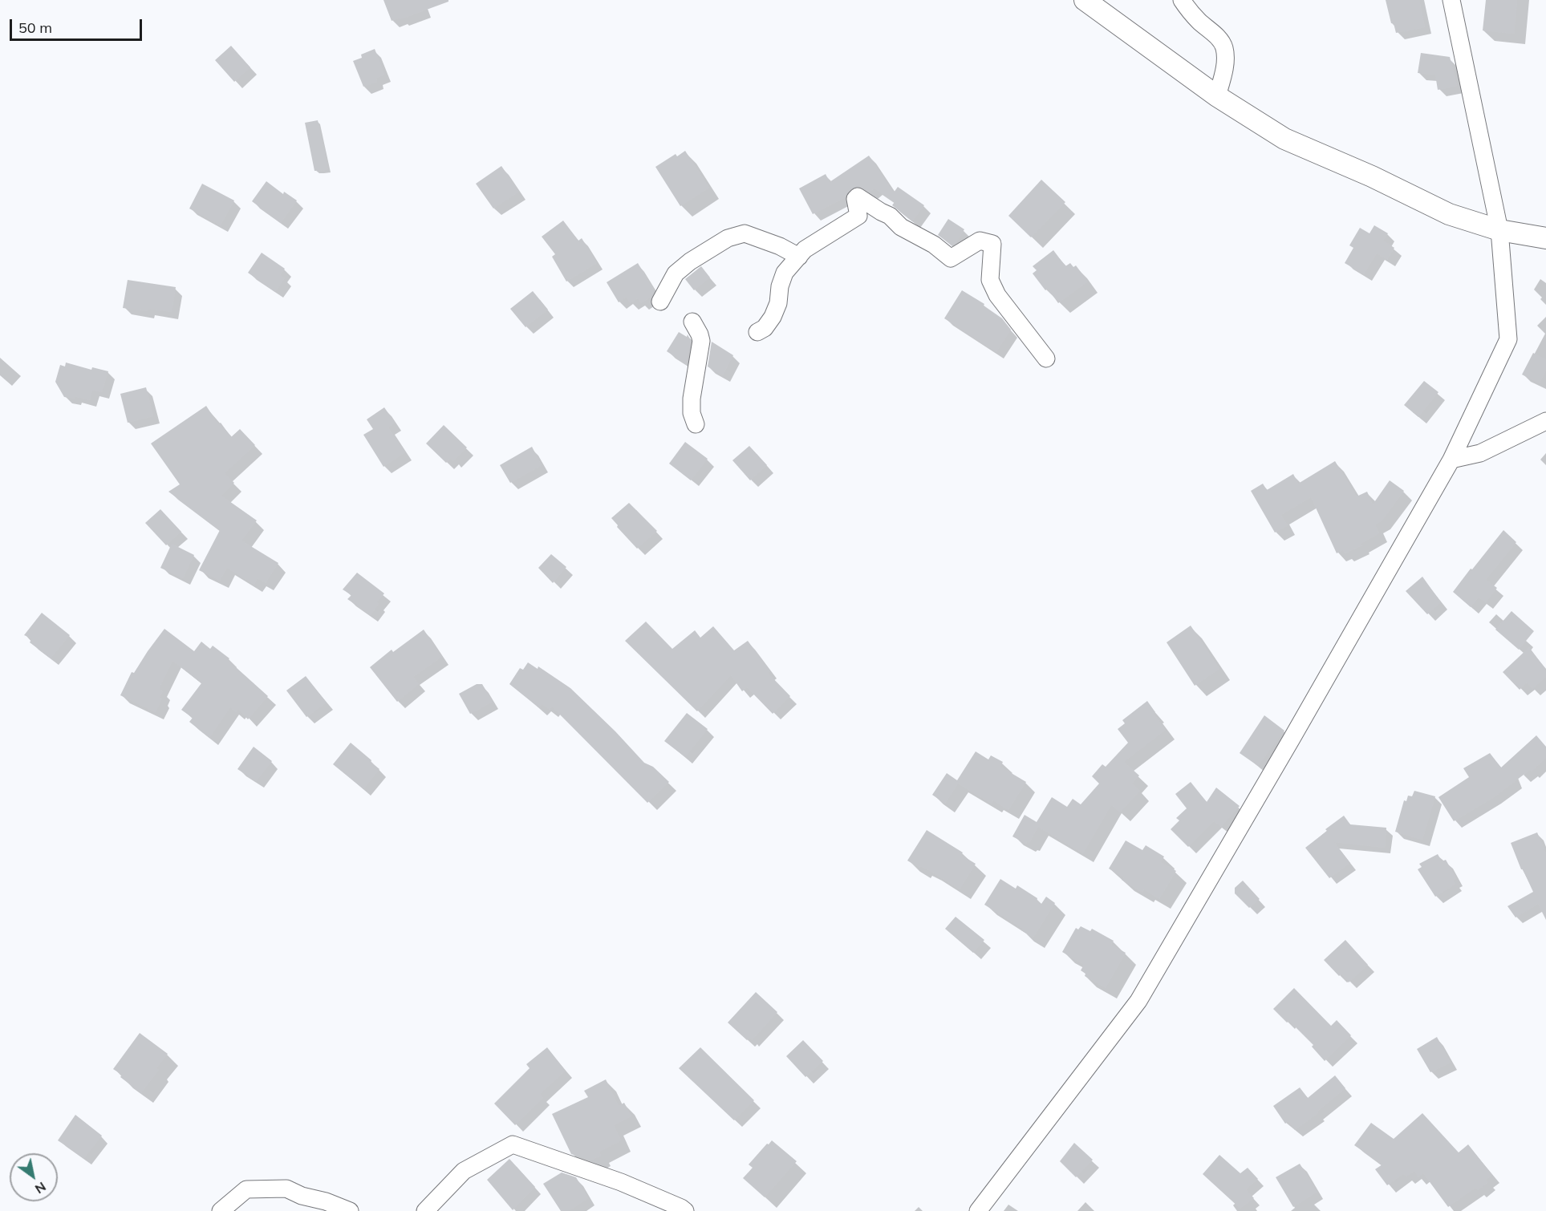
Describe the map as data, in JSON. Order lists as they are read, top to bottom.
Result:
{
  "scale_bar": "50 m",
  "north": "bottom right"
}
